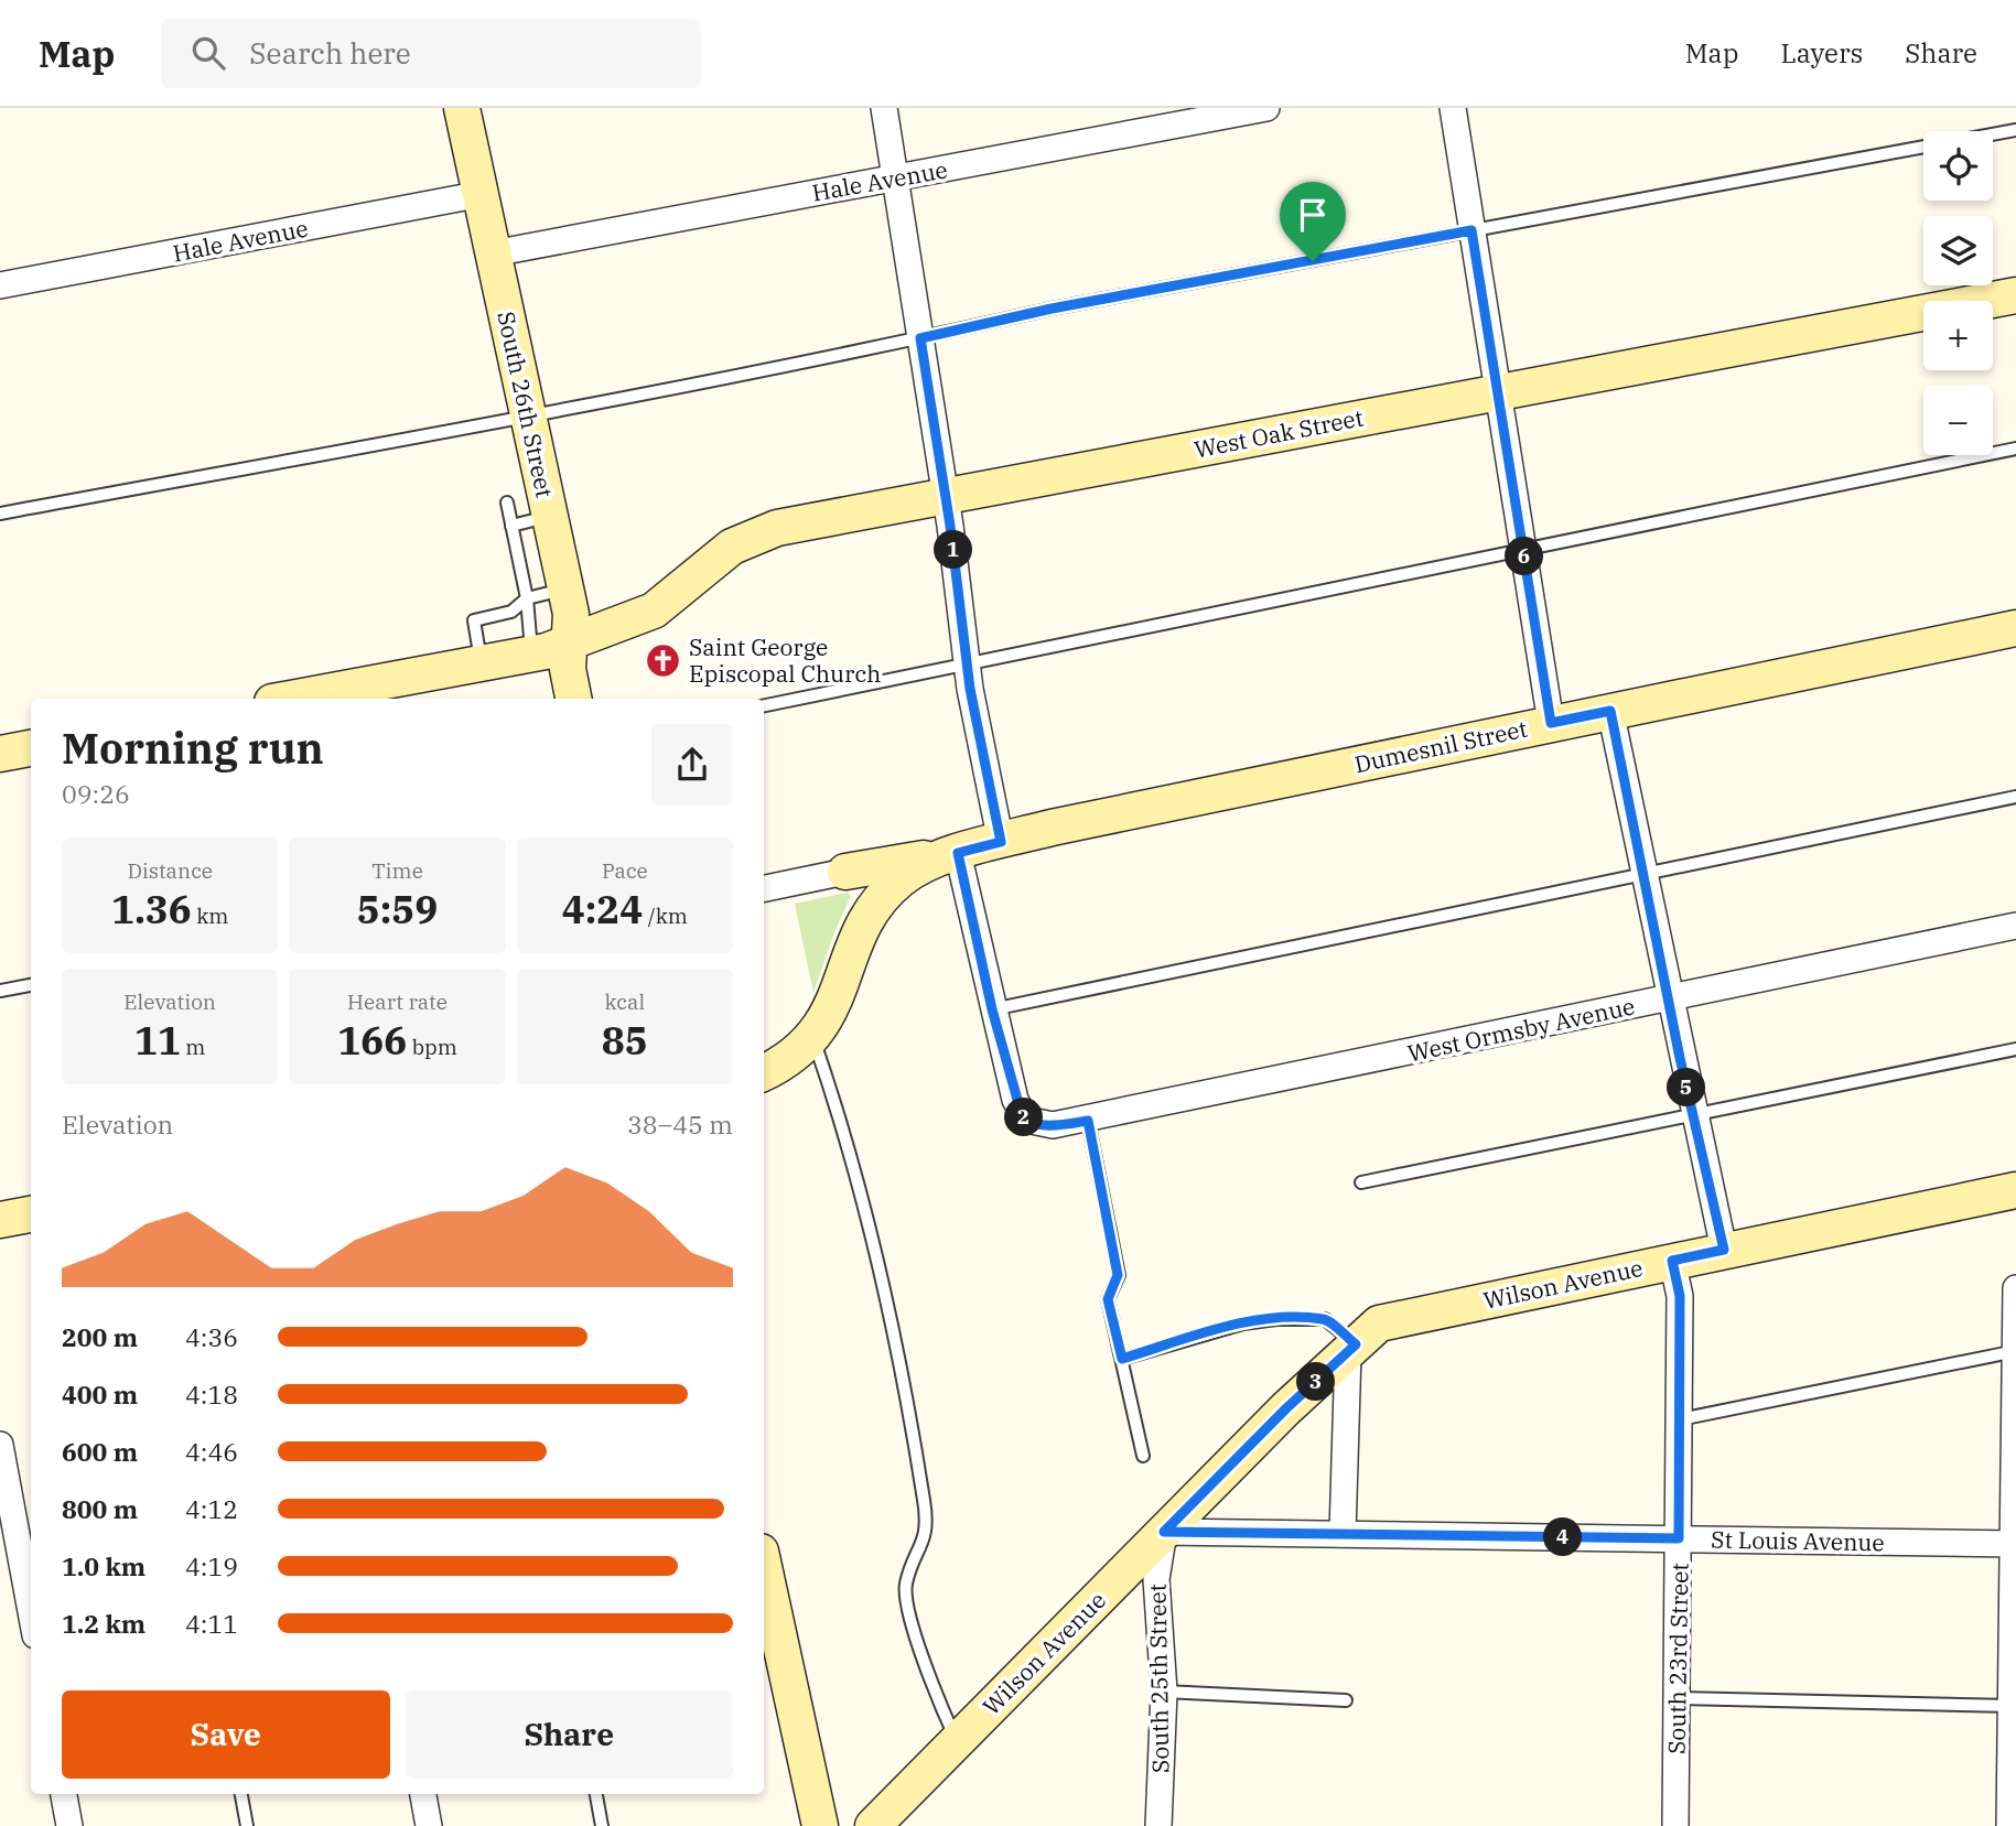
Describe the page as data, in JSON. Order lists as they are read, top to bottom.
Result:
{
  "streets": {
    "main road": [
      "South 26th Street",
      "West Oak Street",
      "Dumesnil Street",
      "Wilson Avenue"
    ],
    "street": [
      "Hale Avenue",
      "West Ormsby Avenue",
      "St Louis Avenue",
      "South 23rd Street",
      "South 25th Street"
    ]
  },
  "crossings": [
    ["Hale Avenue", "South 26th Street"],
    ["South 26th Street", "West Oak Street"],
    ["Wilson Avenue", "St Louis Avenue"],
    ["Wilson Avenue", "South 23rd Street"],
    ["Wilson Avenue", "South 25th Street"],
    ["St Louis Avenue", "South 23rd Street"],
    ["St Louis Avenue", "South 25th Street"]
  ],
  "places": {
    "church": ["Saint George Episcopal Church"]
  },
  "page": {
    "header": "Map",
    "search": "Search here",
    "nav": ["Map", "Layers", "Share"],
    "map_buttons": ["+", "−"],
    "pins": [
      "1",
      "6",
      "5",
      "2",
      "3",
      "4"
    ],
    "heading": ["Morning run", "09:26"],
    "stats": [
      ["Distance", "1.36 km"],
      ["Time", "5:59"],
      ["Pace", "4:24 /km"],
      ["Elevation", "11 m"],
      ["Heart rate", "166 bpm"],
      ["kcal", "85"]
    ],
    "chart": ["Elevation", "38–45 m"],
    "list": [
      {
        "name": "200 m",
        "note": "4:36"
      },
      {
        "name": "400 m",
        "note": "4:18"
      },
      {
        "name": "600 m",
        "note": "4:46"
      },
      {
        "name": "800 m",
        "note": "4:12"
      },
      {
        "name": "1.0 km",
        "note": "4:19"
      },
      {
        "name": "1.2 km",
        "note": "4:11"
      }
    ],
    "buttons": ["Save", "Share"]
  }
}
